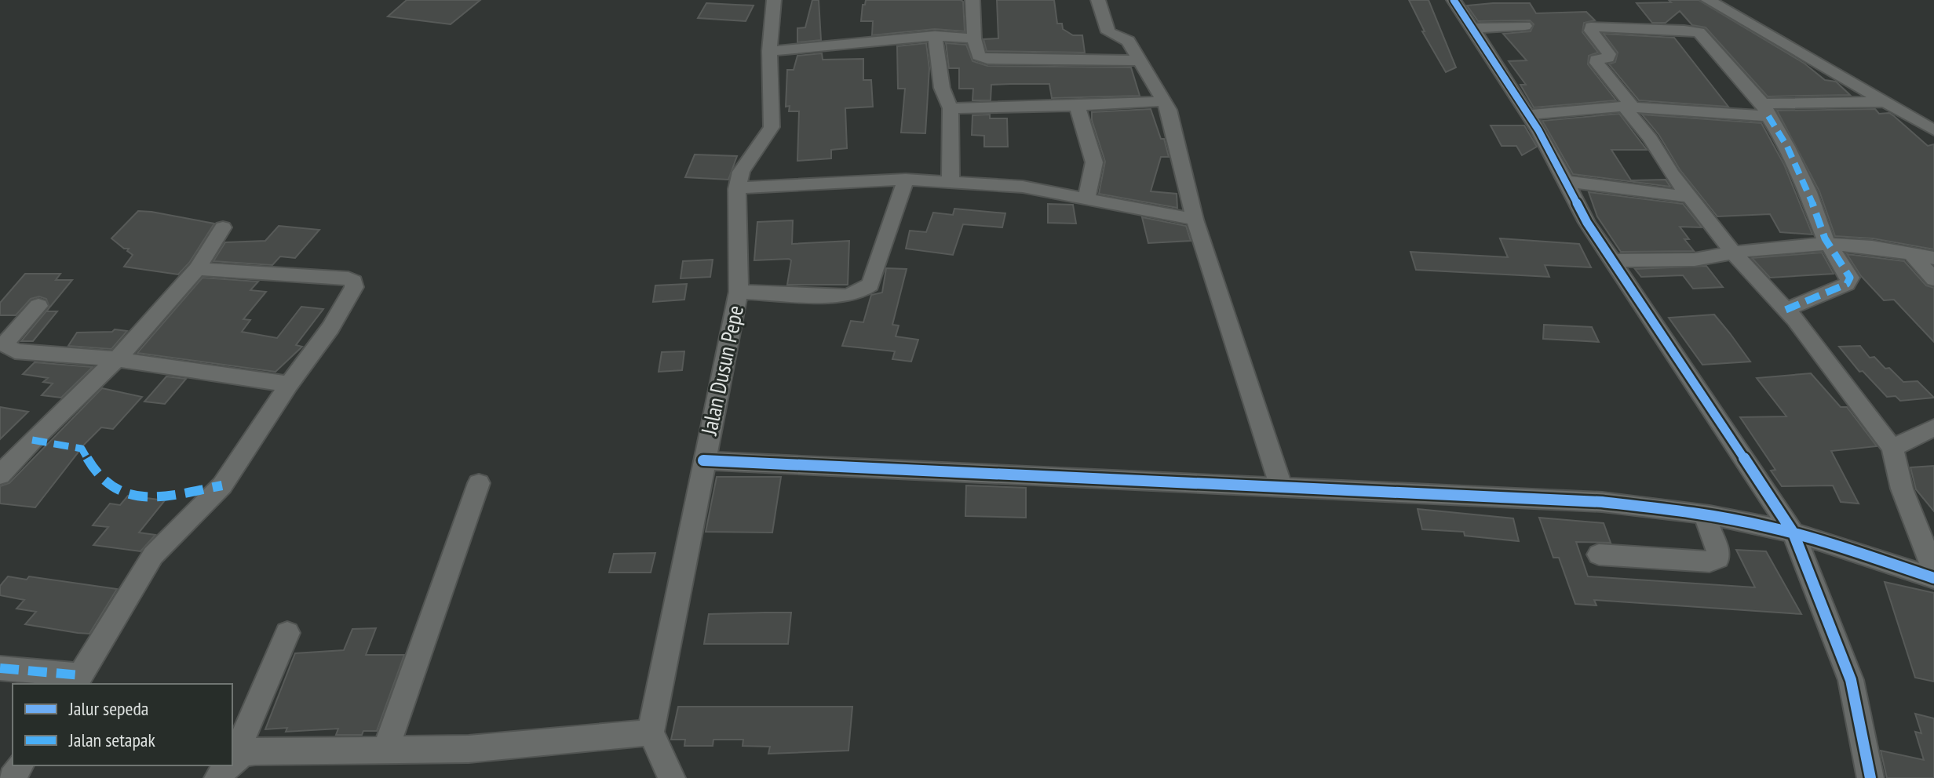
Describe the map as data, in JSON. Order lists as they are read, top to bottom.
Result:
{
  "streets": {
    "street": ["Jalan Dusun Pepe"]
  },
  "legend": ["Jalur sepeda", "Jalan setapak"]
}
